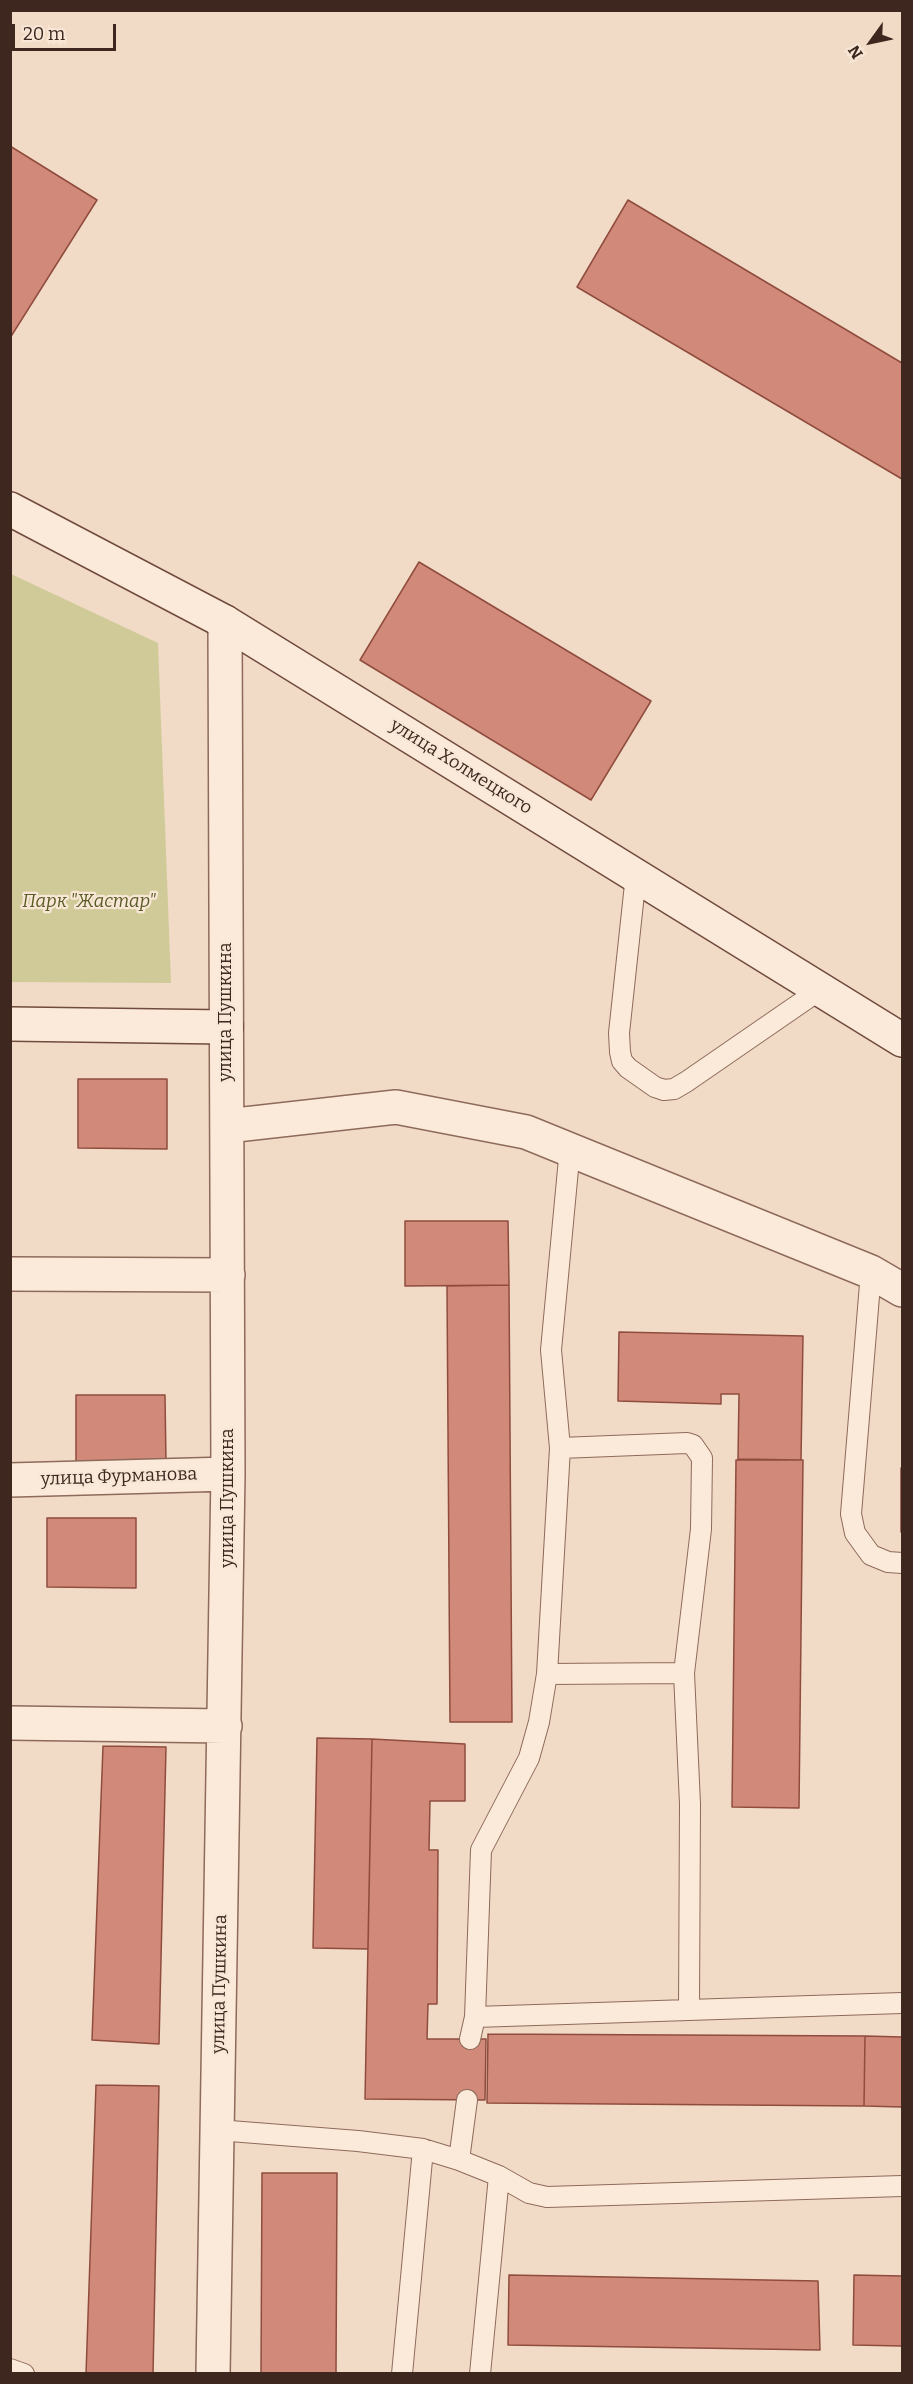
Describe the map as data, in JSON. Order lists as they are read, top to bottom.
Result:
{
  "streets": {
    "street": ["улица Холмецкого", "улица Пушкина", "улица Фурманова"]
  },
  "crossings": [
    ["улица Холмецкого", "улица Пушкина"],
    ["улица Пушкина", "улица Фурманова"]
  ],
  "parks": ["Парк \"Жастар\""],
  "scale_bar": "20 m",
  "north": "bottom left"
}
